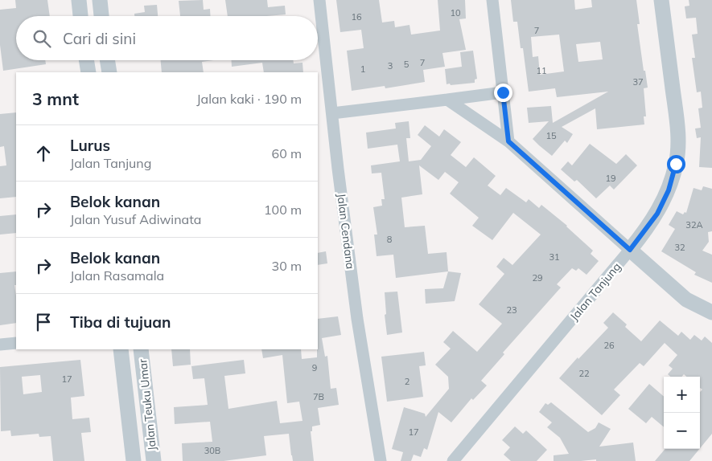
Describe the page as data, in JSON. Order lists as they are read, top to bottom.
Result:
{
  "streets": {
    "street": ["Jalan Cendana", "Jalan Tanjung", "Jalan Teuku Umar"]
  },
  "house_numbers": [
    "10",
    "16",
    "7",
    "7",
    "5",
    "3",
    "1",
    "11",
    "37",
    "15",
    "19",
    "32A",
    "8",
    "32",
    "31",
    "29",
    "23",
    "26",
    "9",
    "22",
    "17",
    "2",
    "7B",
    "17",
    "30B"
  ],
  "page": {
    "search": "Cari di sini",
    "heading": ["3 mnt", "Jalan kaki · 190 m"],
    "list": [
      ["Lurus", "Jalan Tanjung", "60 m"],
      ["Belok kanan", "Jalan Yusuf Adiwinata", "100 m"],
      ["Belok kanan", "Jalan Rasamala", "30 m"],
      "Tiba di tujuan"
    ],
    "map_buttons": ["+", "−"]
  }
}
